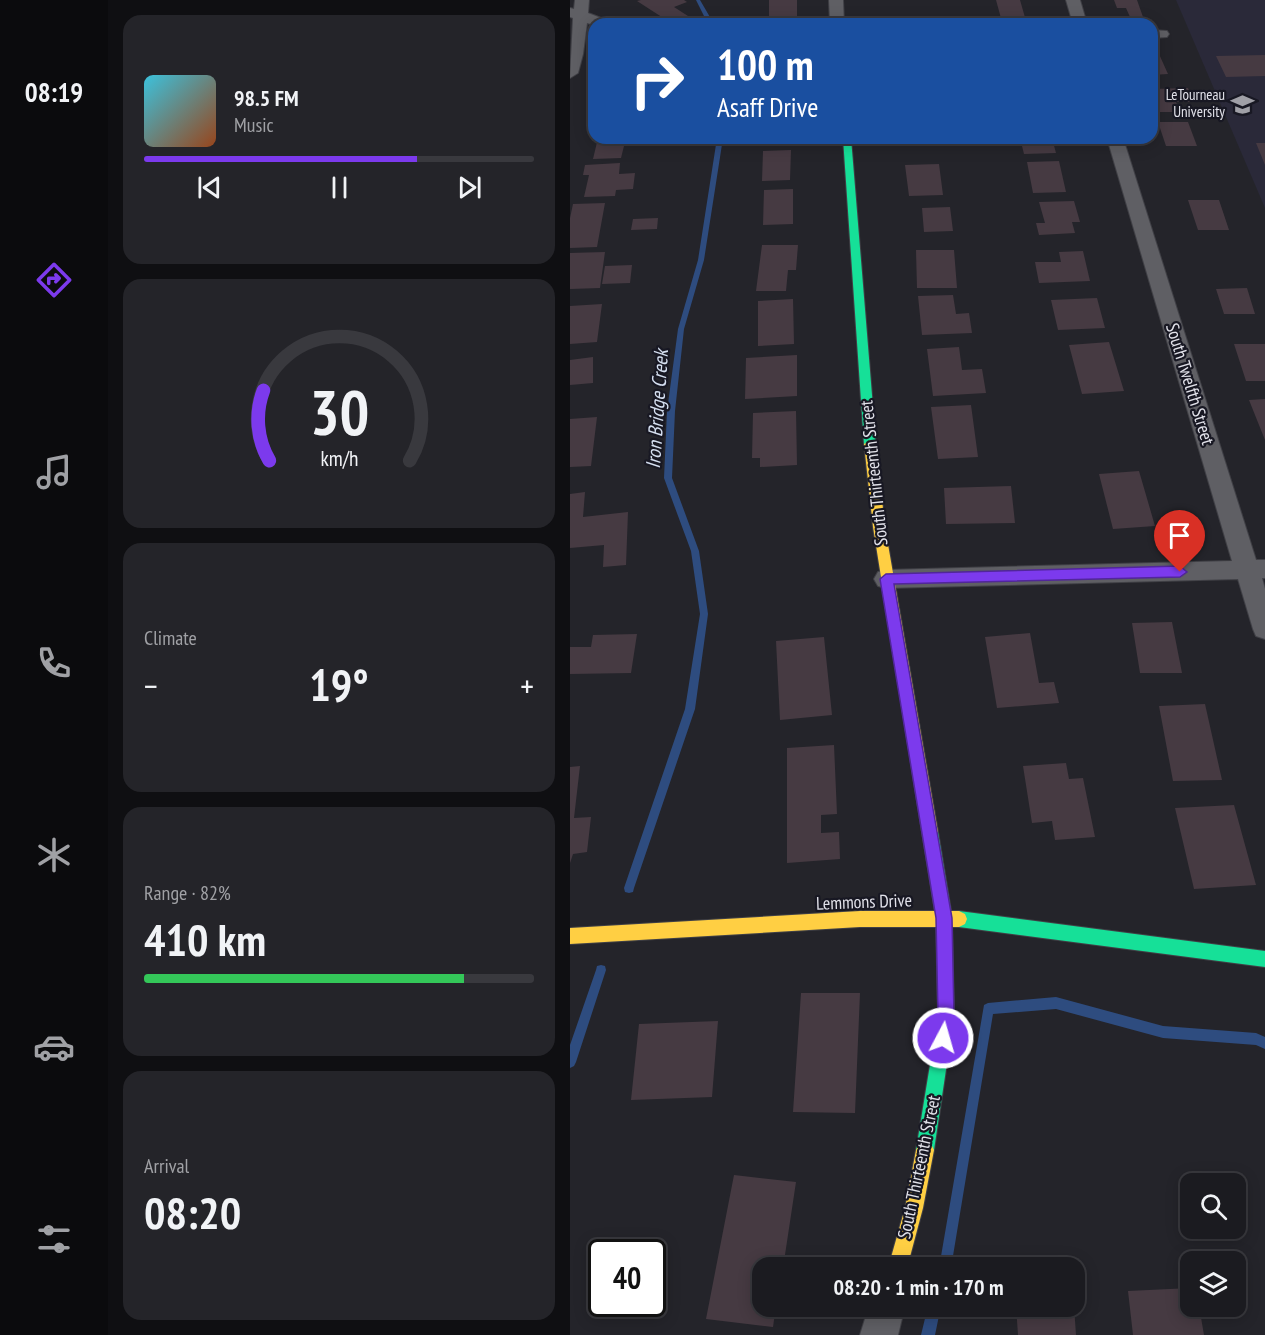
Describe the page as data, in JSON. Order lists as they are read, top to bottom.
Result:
{
  "streets": {
    "street": ["South Twelfth Street", "South Thirteenth Street", "Lemmons Drive"]
  },
  "crossings": [
    ["South Thirteenth Street", "Lemmons Drive"]
  ],
  "water": ["Iron Bridge Creek"],
  "places": {
    "school or university": ["LeTourneau University"]
  },
  "page": {
    "tabs": "08:19",
    "turn": ["100 m", "Asaff Drive"],
    "song": ["98.5 FM", "Music"],
    "tile": [
      "Climate",
      ["Range · 82%", "410 km"],
      ["Arrival", "08:20"]
    ],
    "heat": ["−", "19°", "+"],
    "limit": "40",
    "trip": "08:20 · 1 min · 170 m",
    "gauge": ["30", "km/h"]
  }
}
